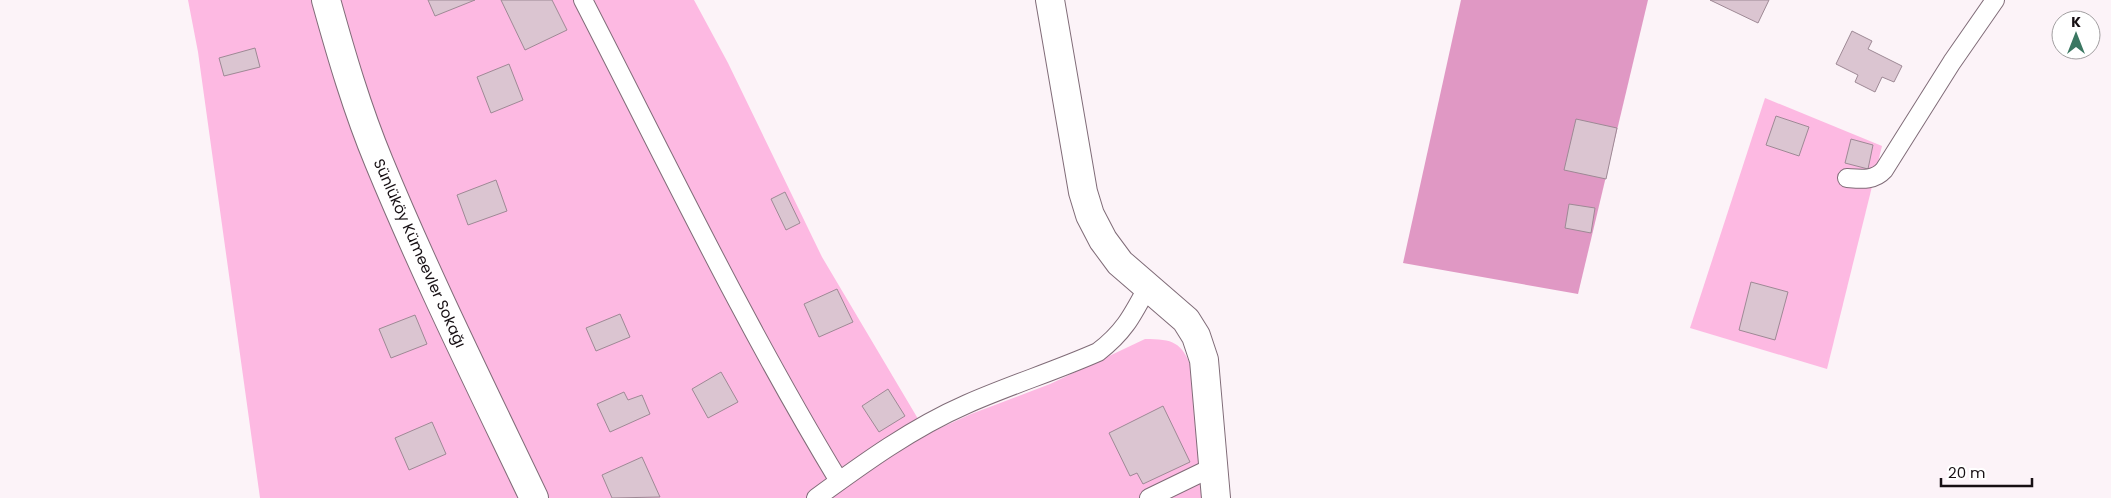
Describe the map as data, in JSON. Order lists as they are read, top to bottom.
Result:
{
  "streets": {
    "street": ["Sünlüköy Kümeevler Sokağı"]
  },
  "scale_bar": "20 m",
  "north": "top"
}
